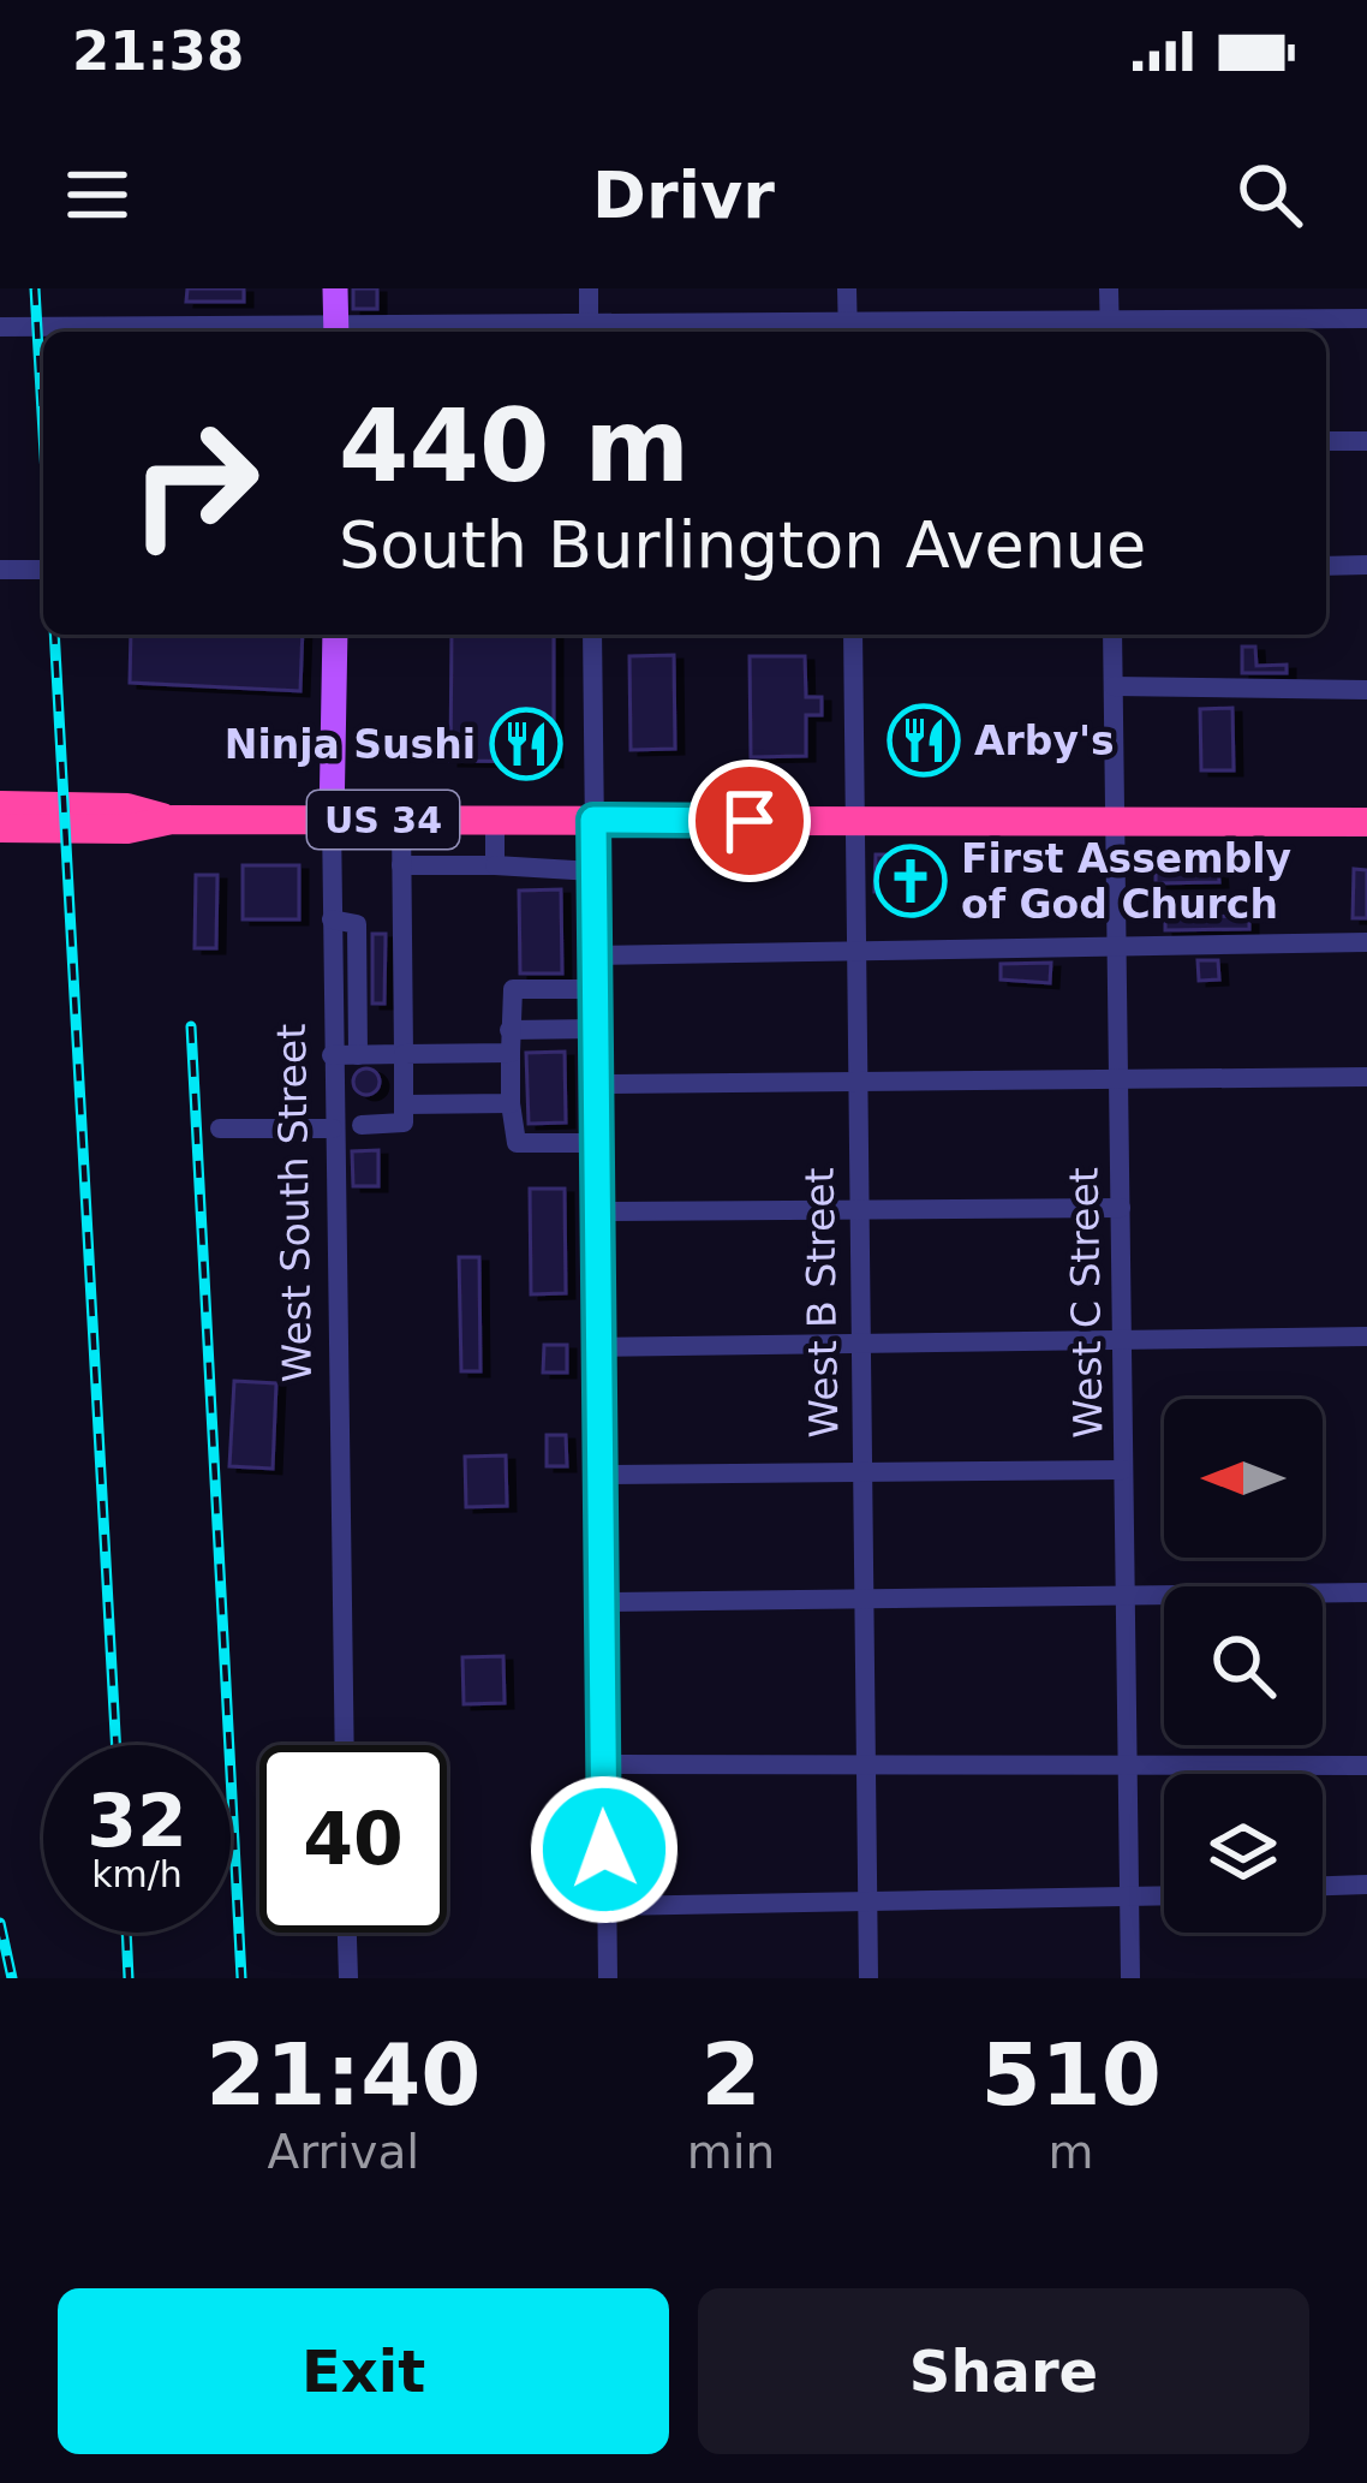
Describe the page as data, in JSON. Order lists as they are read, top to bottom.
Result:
{
  "streets": {
    "highway": ["US 34"],
    "main road": ["West South Street"],
    "street": ["West B Street", "West C Street"]
  },
  "crossings": [
    ["US 34", "West South Street"],
    ["US 34", "West B Street"],
    ["US 34", "West C Street"]
  ],
  "places": {
    "restaurant": ["Arby's", "Ninja Sushi"],
    "church": ["First Assembly of God Church"]
  },
  "north": "left",
  "page": {
    "status": "21:38",
    "header": "Drivr",
    "turn": ["440 m", "South Burlington Avenue"],
    "speed": "32 km/h",
    "limit": "40",
    "eta": [
      "21:40",
      "Arrival",
      "2",
      "min",
      "510",
      "m"
    ],
    "buttons": ["Exit", "Share"]
  }
}
